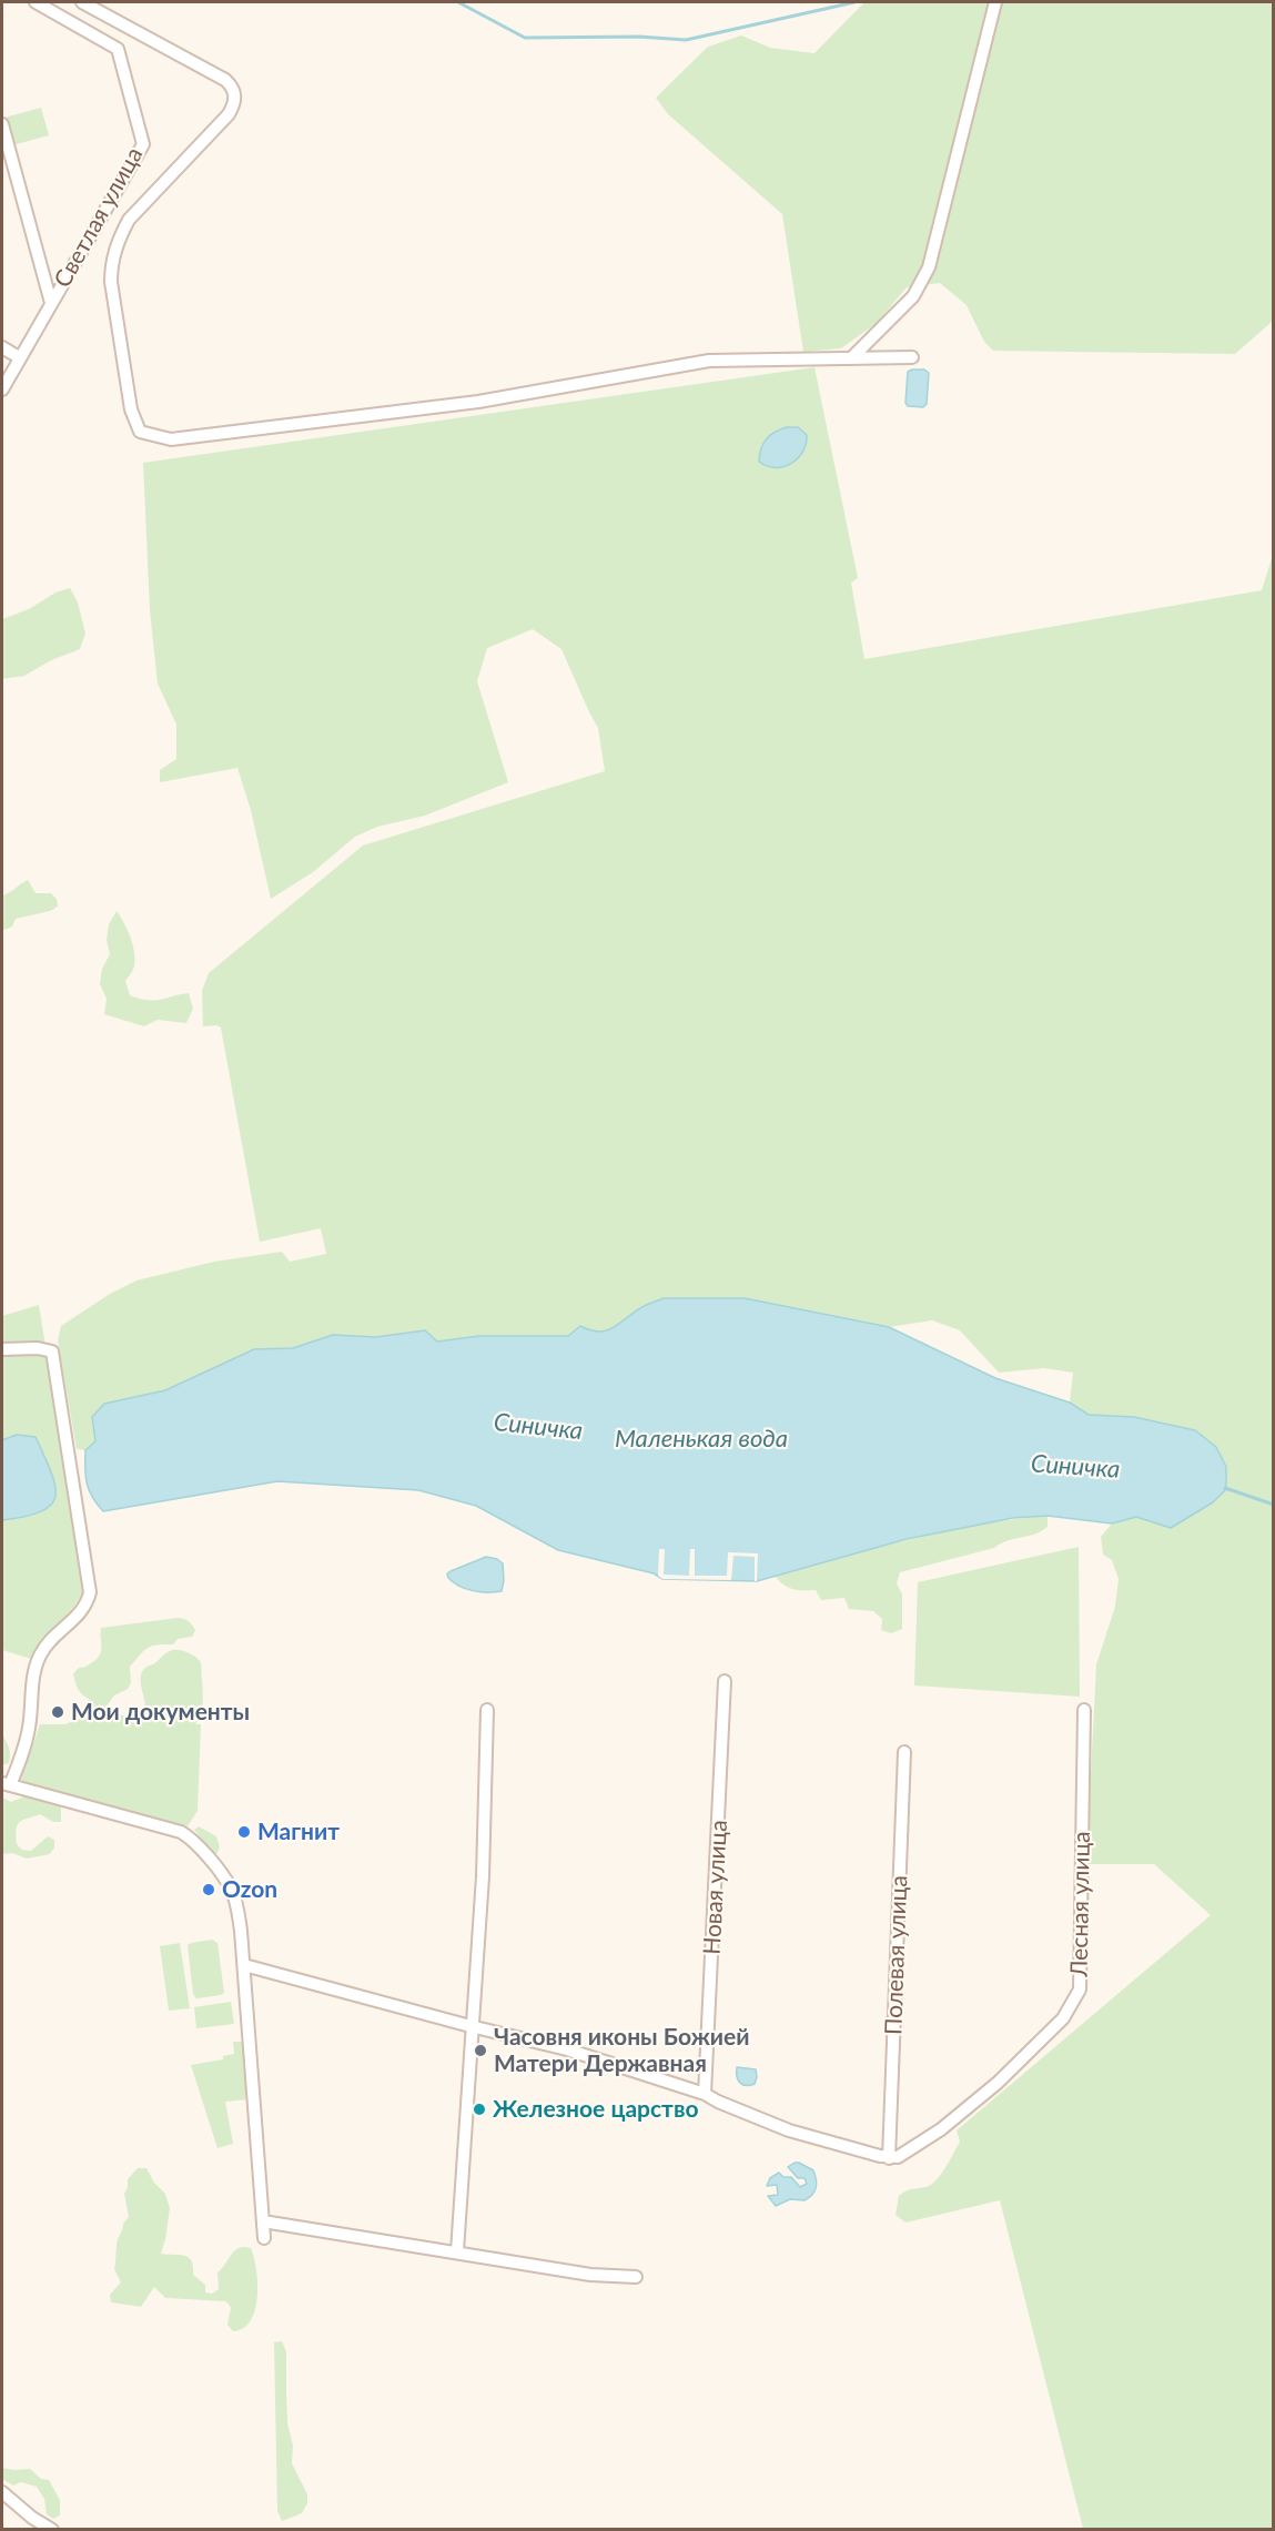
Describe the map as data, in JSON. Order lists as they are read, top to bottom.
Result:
{
  "streets": {
    "street": [
      "Светлая улица",
      "Новая улица",
      "Лесная улица",
      "Полевая улица"
    ]
  },
  "crossings": [
    ["Лесная улица", "Полевая улица"]
  ],
  "water": ["Синичка", "Маленькая вода"],
  "places": [
    "Мои документы",
    "Магнит",
    "Ozon",
    "Часовня иконы Божией Матери Державная",
    "Железное царство"
  ]
}
